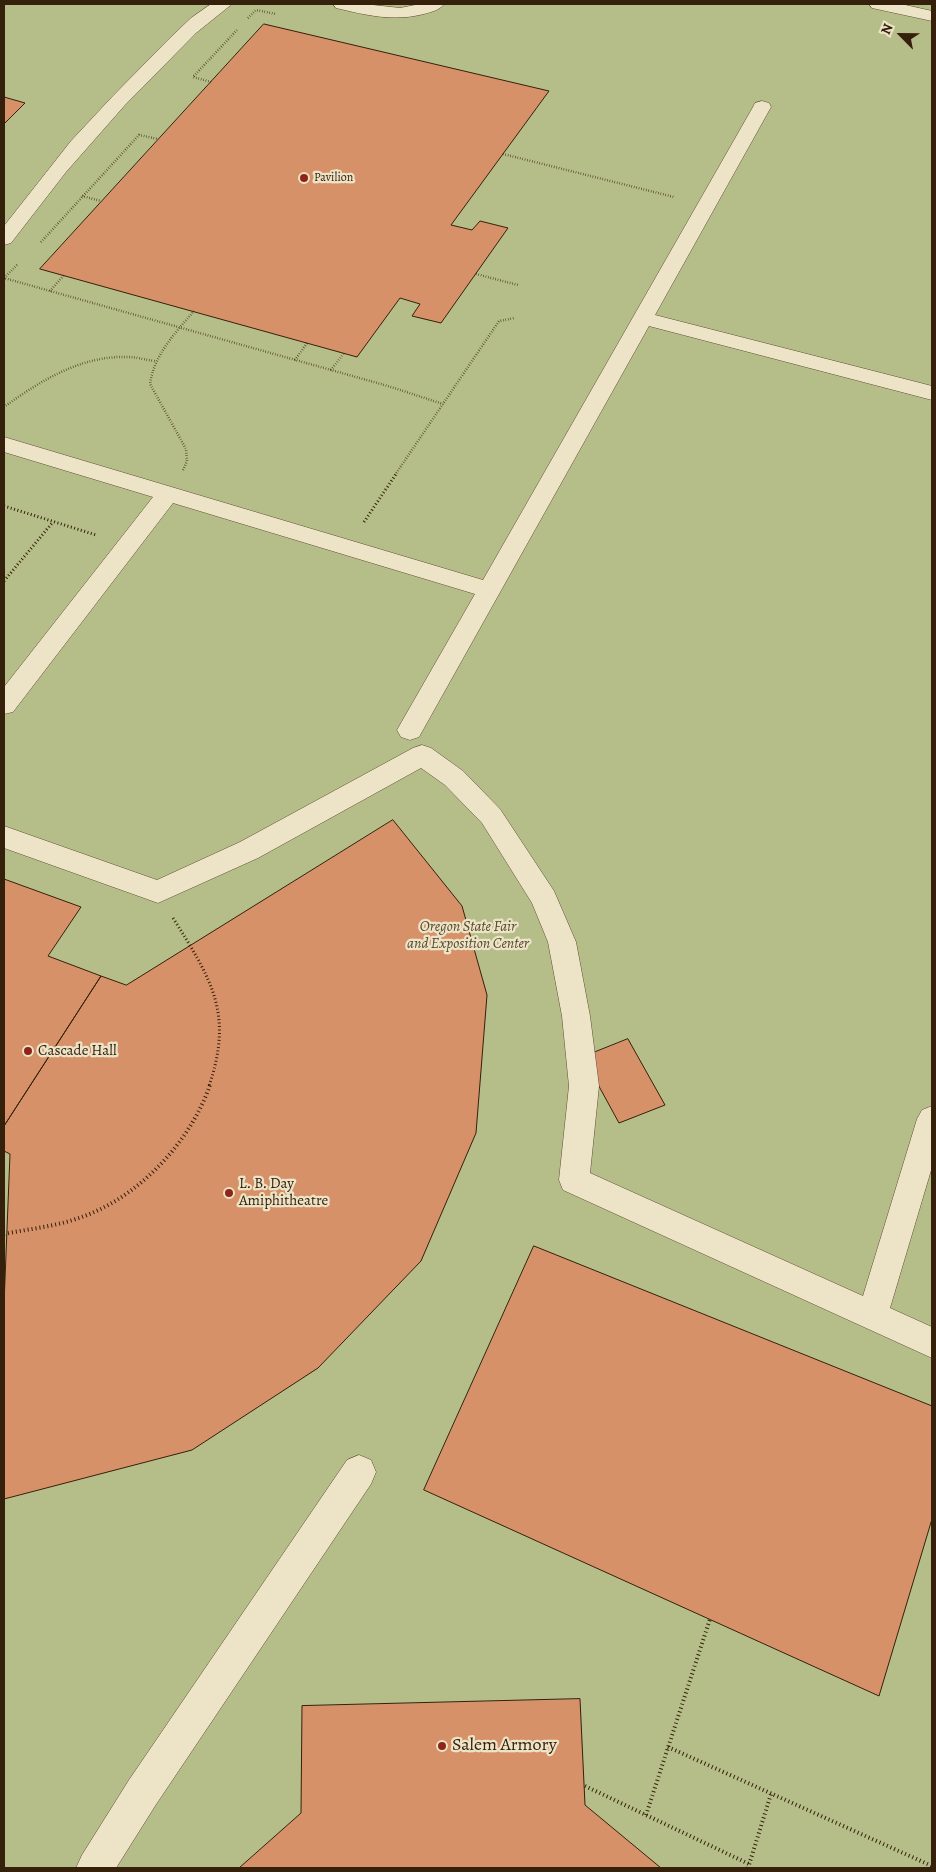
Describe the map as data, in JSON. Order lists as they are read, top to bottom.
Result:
{
  "parks": ["Oregon State Fair and Exposition Center"],
  "places": [
    "Pavilion",
    "Cascade Hall",
    "L. B. Day Amiphitheatre",
    "Salem Armory"
  ],
  "north": "top left"
}
